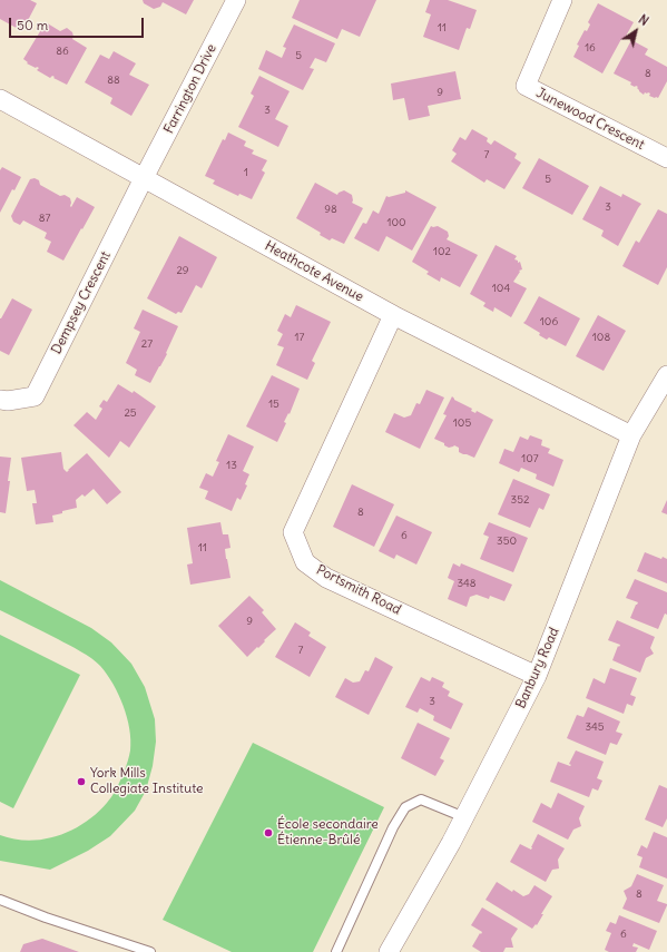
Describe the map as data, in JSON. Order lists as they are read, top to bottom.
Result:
{
  "streets": {
    "street": [
      "Farrington Drive",
      "Junewood Crescent",
      "Heathcote Avenue",
      "Dempsey Crescent",
      "Portsmith Road",
      "Banbury Road"
    ]
  },
  "crossings": [
    ["Farrington Drive", "Heathcote Avenue"],
    ["Farrington Drive", "Dempsey Crescent"],
    ["Heathcote Avenue", "Dempsey Crescent"],
    ["Heathcote Avenue", "Portsmith Road"],
    ["Heathcote Avenue", "Banbury Road"],
    ["Portsmith Road", "Banbury Road"]
  ],
  "places": ["York Mills Collegiate Institute", "École secondaire Étienne-Brûlé"],
  "house_numbers": [
    "11",
    "16",
    "86",
    "5",
    "8",
    "88",
    "9",
    "3",
    "7",
    "1",
    "5",
    "3",
    "98",
    "87",
    "100",
    "102",
    "29",
    "104",
    "106",
    "17",
    "108",
    "27",
    "15",
    "25",
    "105",
    "107",
    "13",
    "352",
    "8",
    "6",
    "350",
    "11",
    "348",
    "9",
    "7",
    "3",
    "345",
    "8",
    "6"
  ],
  "scale_bar": "50 m",
  "north": "top right"
}
